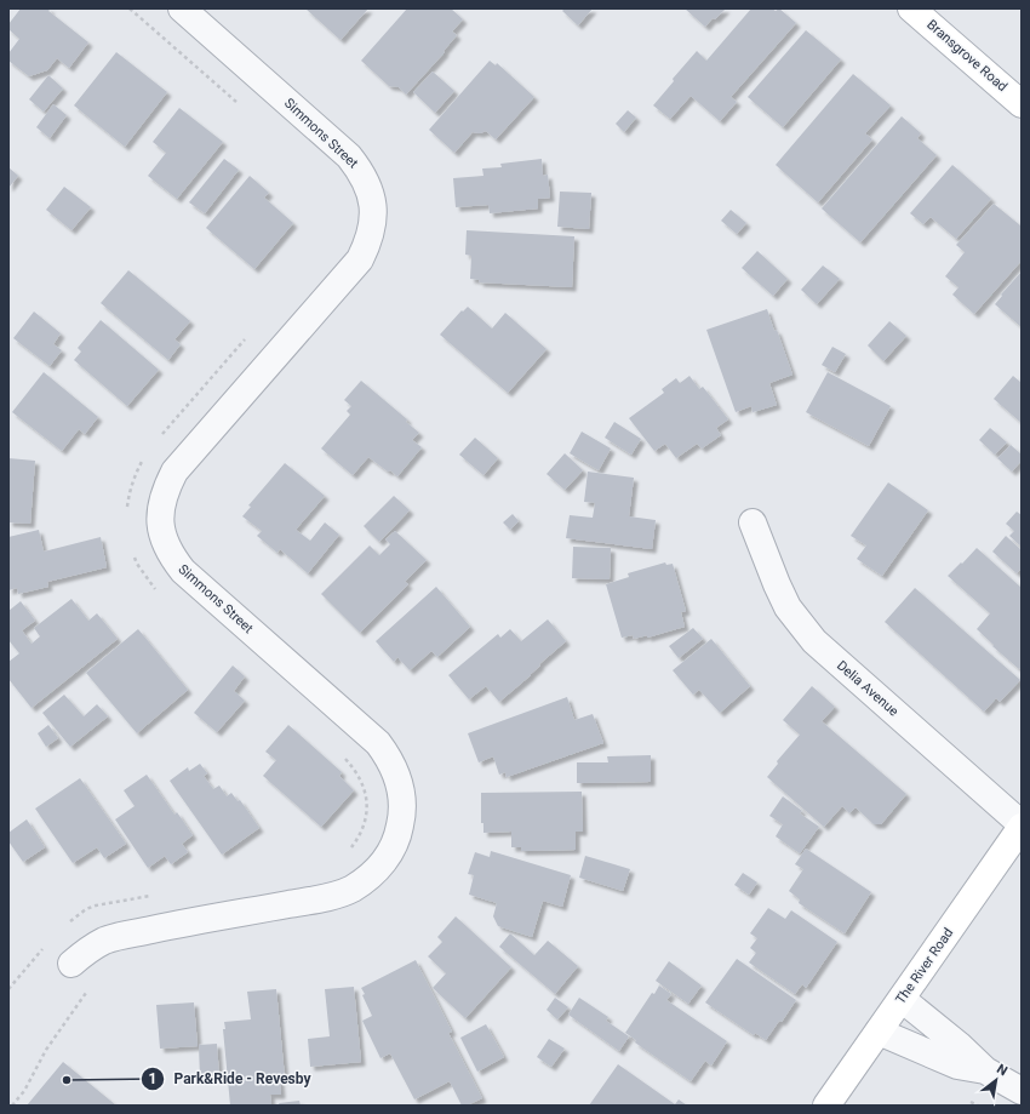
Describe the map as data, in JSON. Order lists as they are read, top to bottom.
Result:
{
  "streets": {
    "main road": ["Bransgrove Road", "The River Road"],
    "street": ["Simmons Street", "Delia Avenue"]
  },
  "crossings": [
    ["Delia Avenue", "The River Road"]
  ],
  "places": ["Park&Ride - Revesby"],
  "north": "top right"
}
